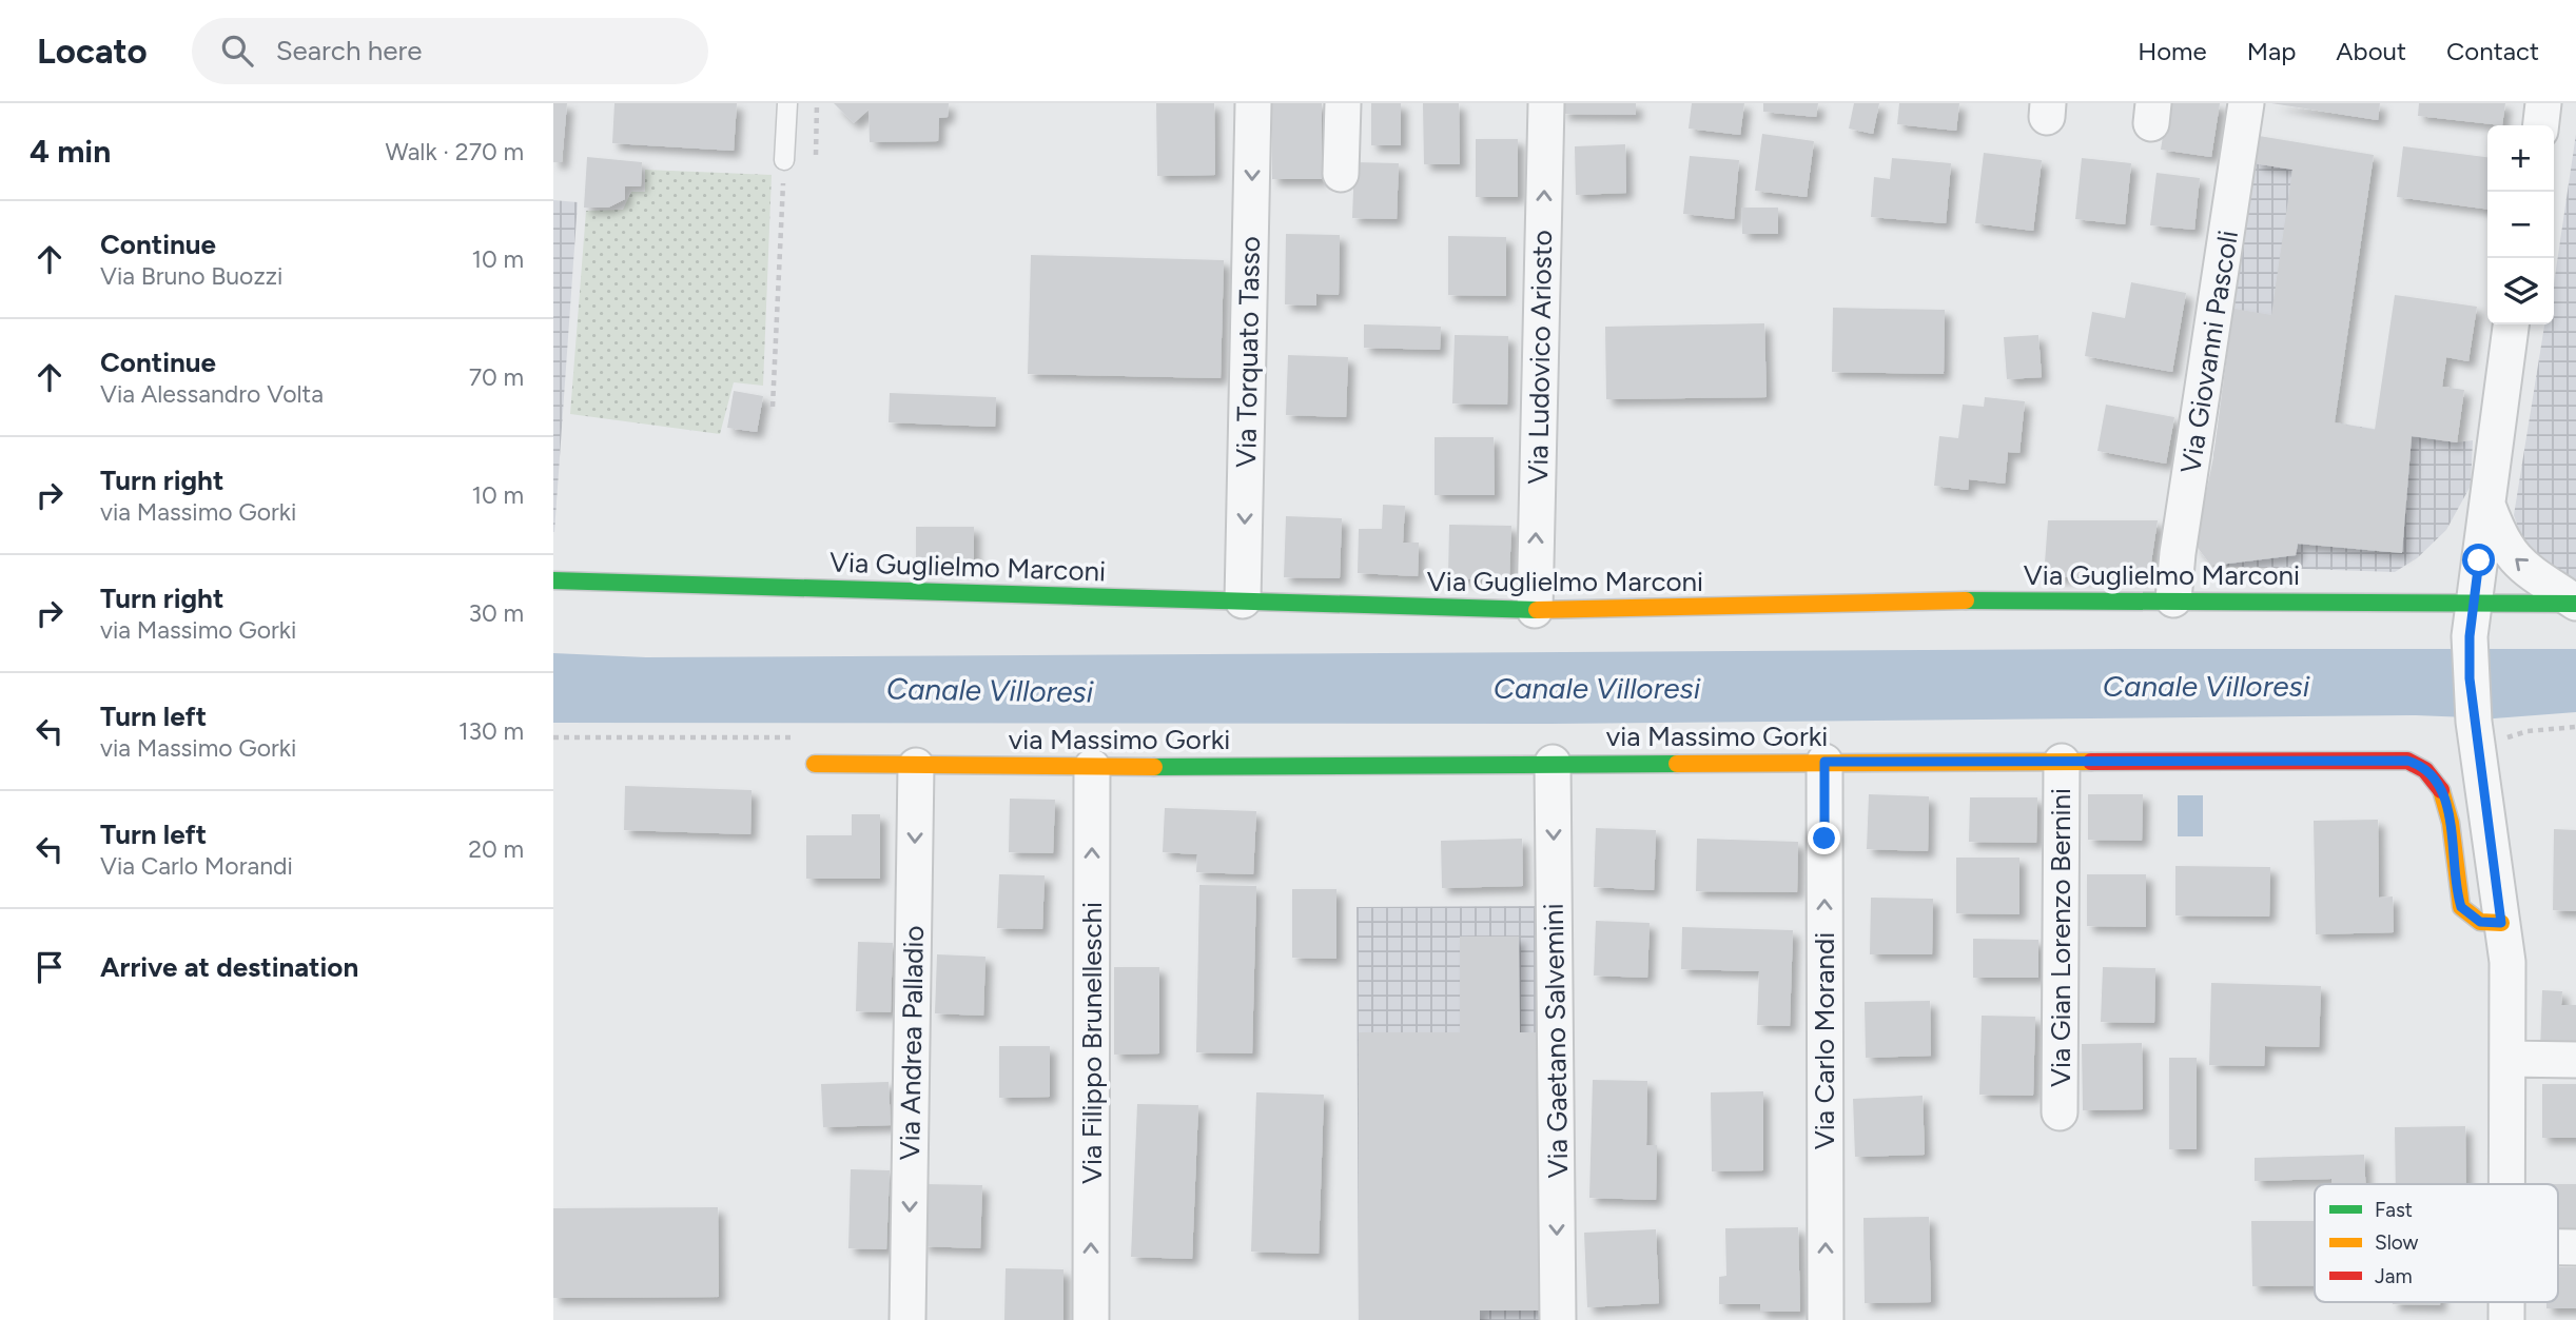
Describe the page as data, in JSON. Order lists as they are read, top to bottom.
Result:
{
  "streets": {
    "street": [
      "Via Torquato Tasso",
      "Via Giovanni Pascoli",
      "Via Ludovico Ariosto",
      "Via Guglielmo Marconi",
      "via Massimo Gorki",
      "Via Gian Lorenzo Bernini",
      "Via Gaetano Salvemini",
      "Via Carlo Morandi",
      "Via Andrea Palladio",
      "Via Filippo Brunelleschi"
    ]
  },
  "crossings": [
    ["Via Torquato Tasso", "Via Guglielmo Marconi"],
    ["Via Giovanni Pascoli", "Via Guglielmo Marconi"],
    ["Via Ludovico Ariosto", "Via Guglielmo Marconi"],
    ["via Massimo Gorki", "Via Gian Lorenzo Bernini"],
    ["via Massimo Gorki", "Via Gaetano Salvemini"],
    ["via Massimo Gorki", "Via Carlo Morandi"],
    ["via Massimo Gorki", "Via Andrea Palladio"],
    ["via Massimo Gorki", "Via Filippo Brunelleschi"]
  ],
  "one_way": [
    "Via Torquato Tasso",
    "Via Ludovico Ariosto",
    "Via Gaetano Salvemini",
    "Via Carlo Morandi",
    "Via Andrea Palladio",
    "Via Filippo Brunelleschi"
  ],
  "water": ["Canale Villoresi"],
  "legend": ["Fast", "Slow", "Jam"],
  "page": {
    "header": "Locato",
    "search": "Search here",
    "nav": [
      "Home",
      "Map",
      "About",
      "Contact"
    ],
    "heading": ["4 min", "Walk · 270 m"],
    "map_buttons": ["+", "−"],
    "list": [
      ["Continue", "Via Bruno Buozzi", "10 m"],
      ["Continue", "Via Alessandro Volta", "70 m"],
      ["Turn right", "via Massimo Gorki", "10 m"],
      ["Turn right", "via Massimo Gorki", "30 m"],
      ["Turn left", "via Massimo Gorki", "130 m"],
      ["Turn left", "Via Carlo Morandi", "20 m"],
      "Arrive at destination"
    ]
  }
}
